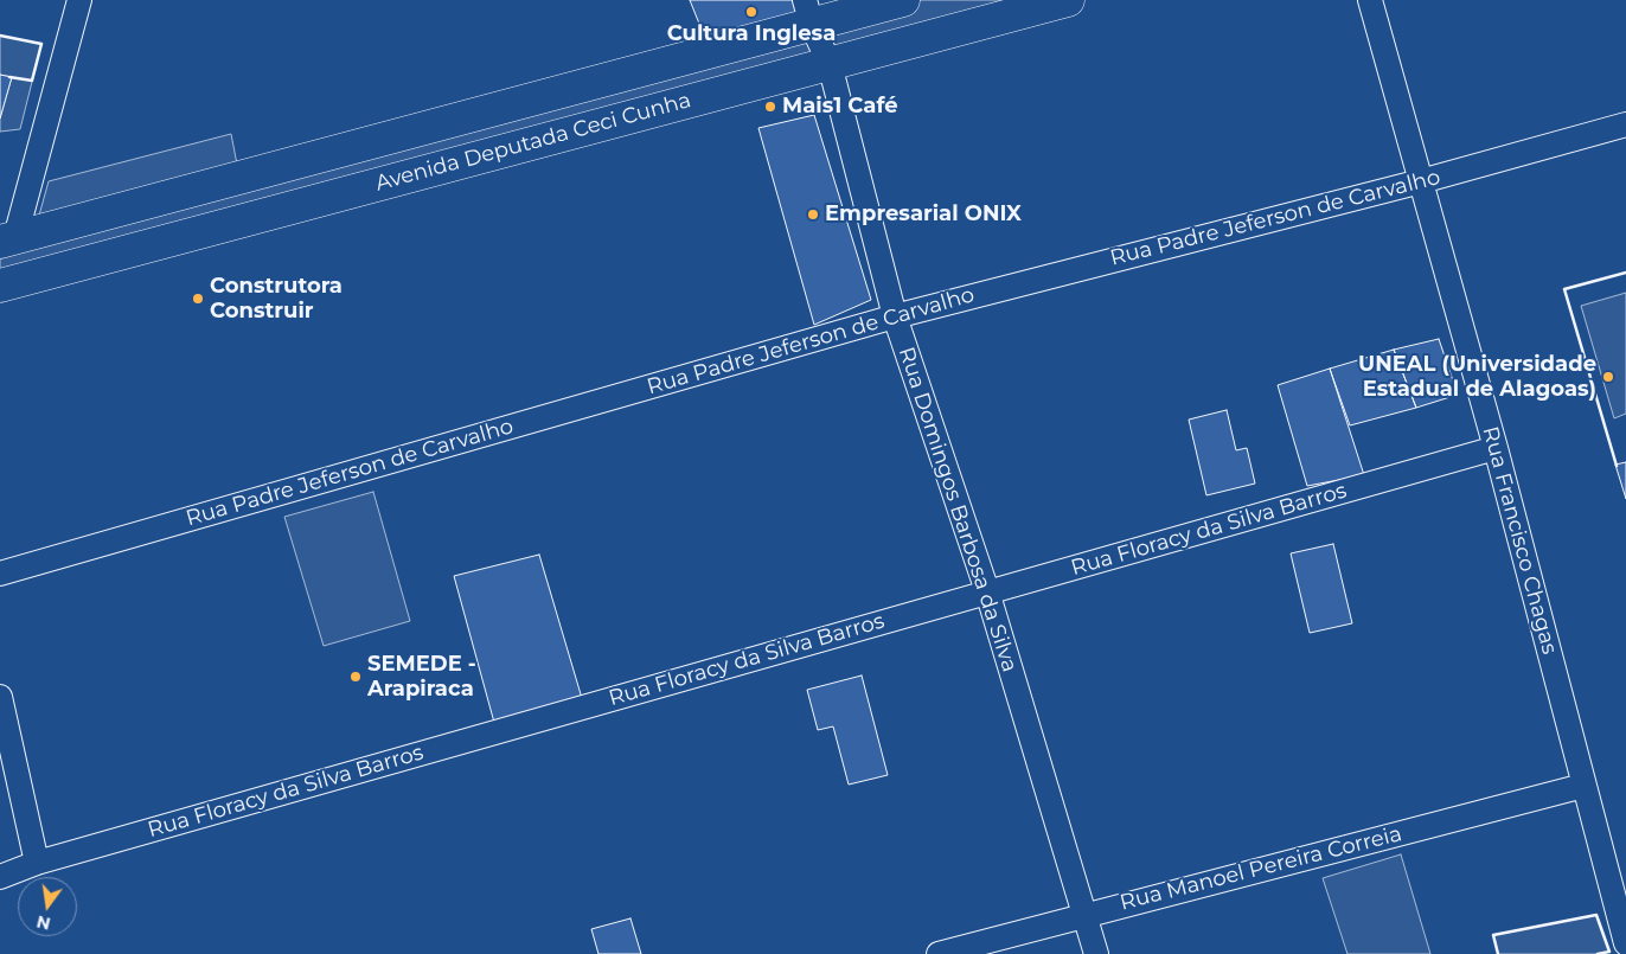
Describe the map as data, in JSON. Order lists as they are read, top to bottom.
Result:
{
  "streets": {
    "main road": ["Avenida Deputada Ceci Cunha"],
    "street": [
      "Rua Padre Jeferson de Carvalho",
      "Rua Domingos Barbosa da Silva",
      "Rua Floracy da Silva Barros",
      "Rua Francisco Chagas",
      "Rua Manoel Pereira Correia"
    ]
  },
  "crossings": [
    ["Avenida Deputada Ceci Cunha", "Rua Domingos Barbosa da Silva"],
    ["Rua Padre Jeferson de Carvalho", "Rua Domingos Barbosa da Silva"],
    ["Rua Padre Jeferson de Carvalho", "Rua Francisco Chagas"],
    ["Rua Domingos Barbosa da Silva", "Rua Floracy da Silva Barros"],
    ["Rua Domingos Barbosa da Silva", "Rua Manoel Pereira Correia"],
    ["Rua Floracy da Silva Barros", "Rua Francisco Chagas"],
    ["Rua Francisco Chagas", "Rua Manoel Pereira Correia"]
  ],
  "places": [
    "Cultura Inglesa",
    "Mais1 Café",
    "Empresarial ONIX",
    "Construtora Construir",
    "UNEAL (Universidade Estadual de Alagoas)",
    "SEMEDE - Arapiraca"
  ],
  "north": "bottom"
}
